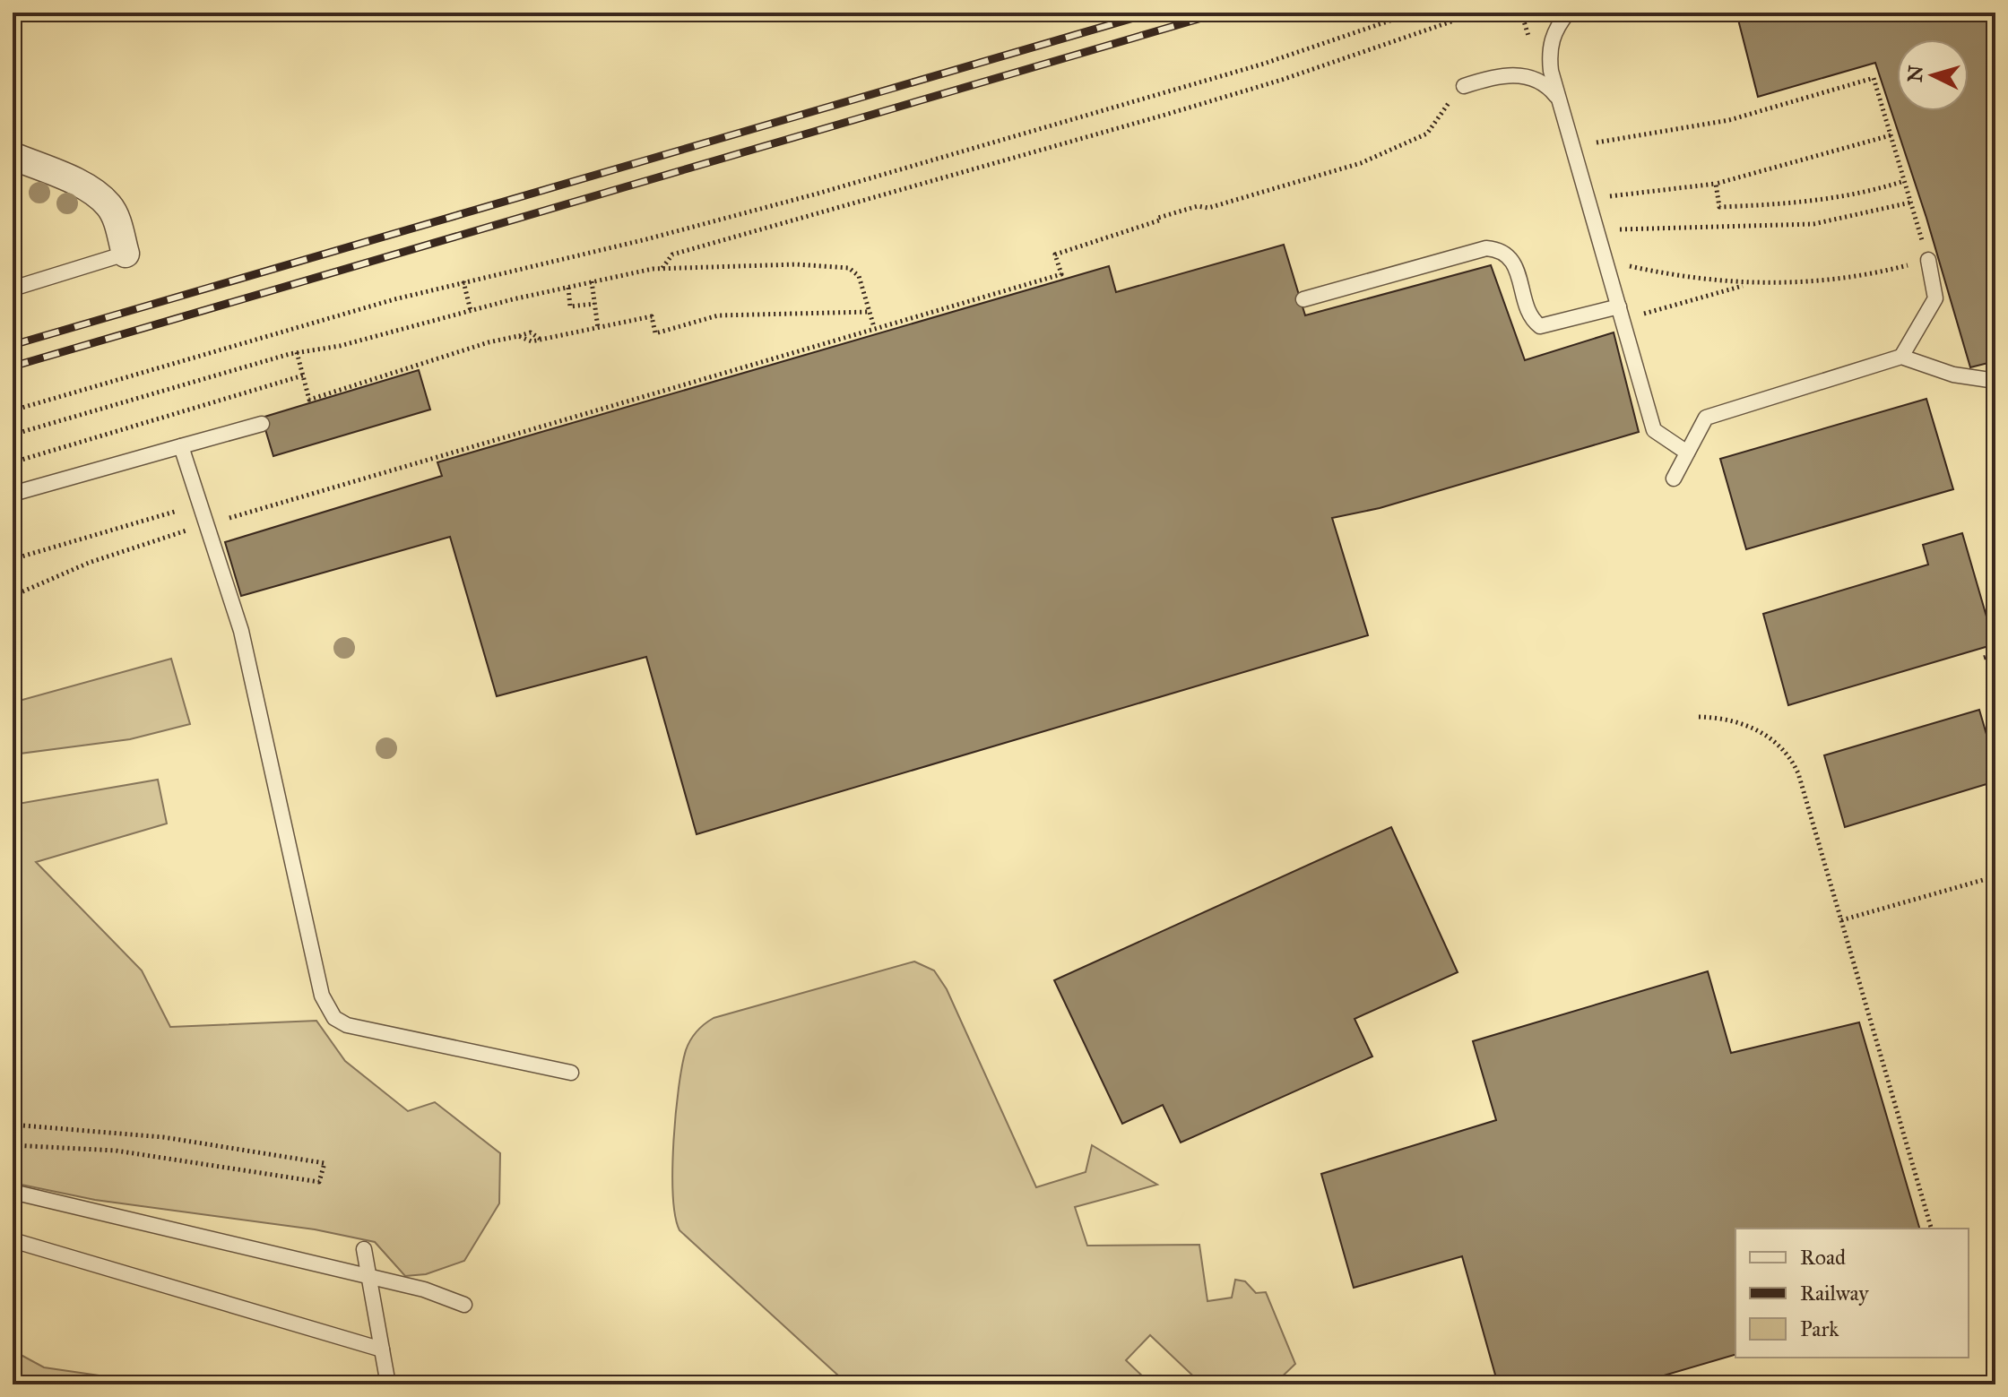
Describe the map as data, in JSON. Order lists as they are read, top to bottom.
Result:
{
  "legend": ["Road", "Railway", "Park"],
  "north": "left"
}
